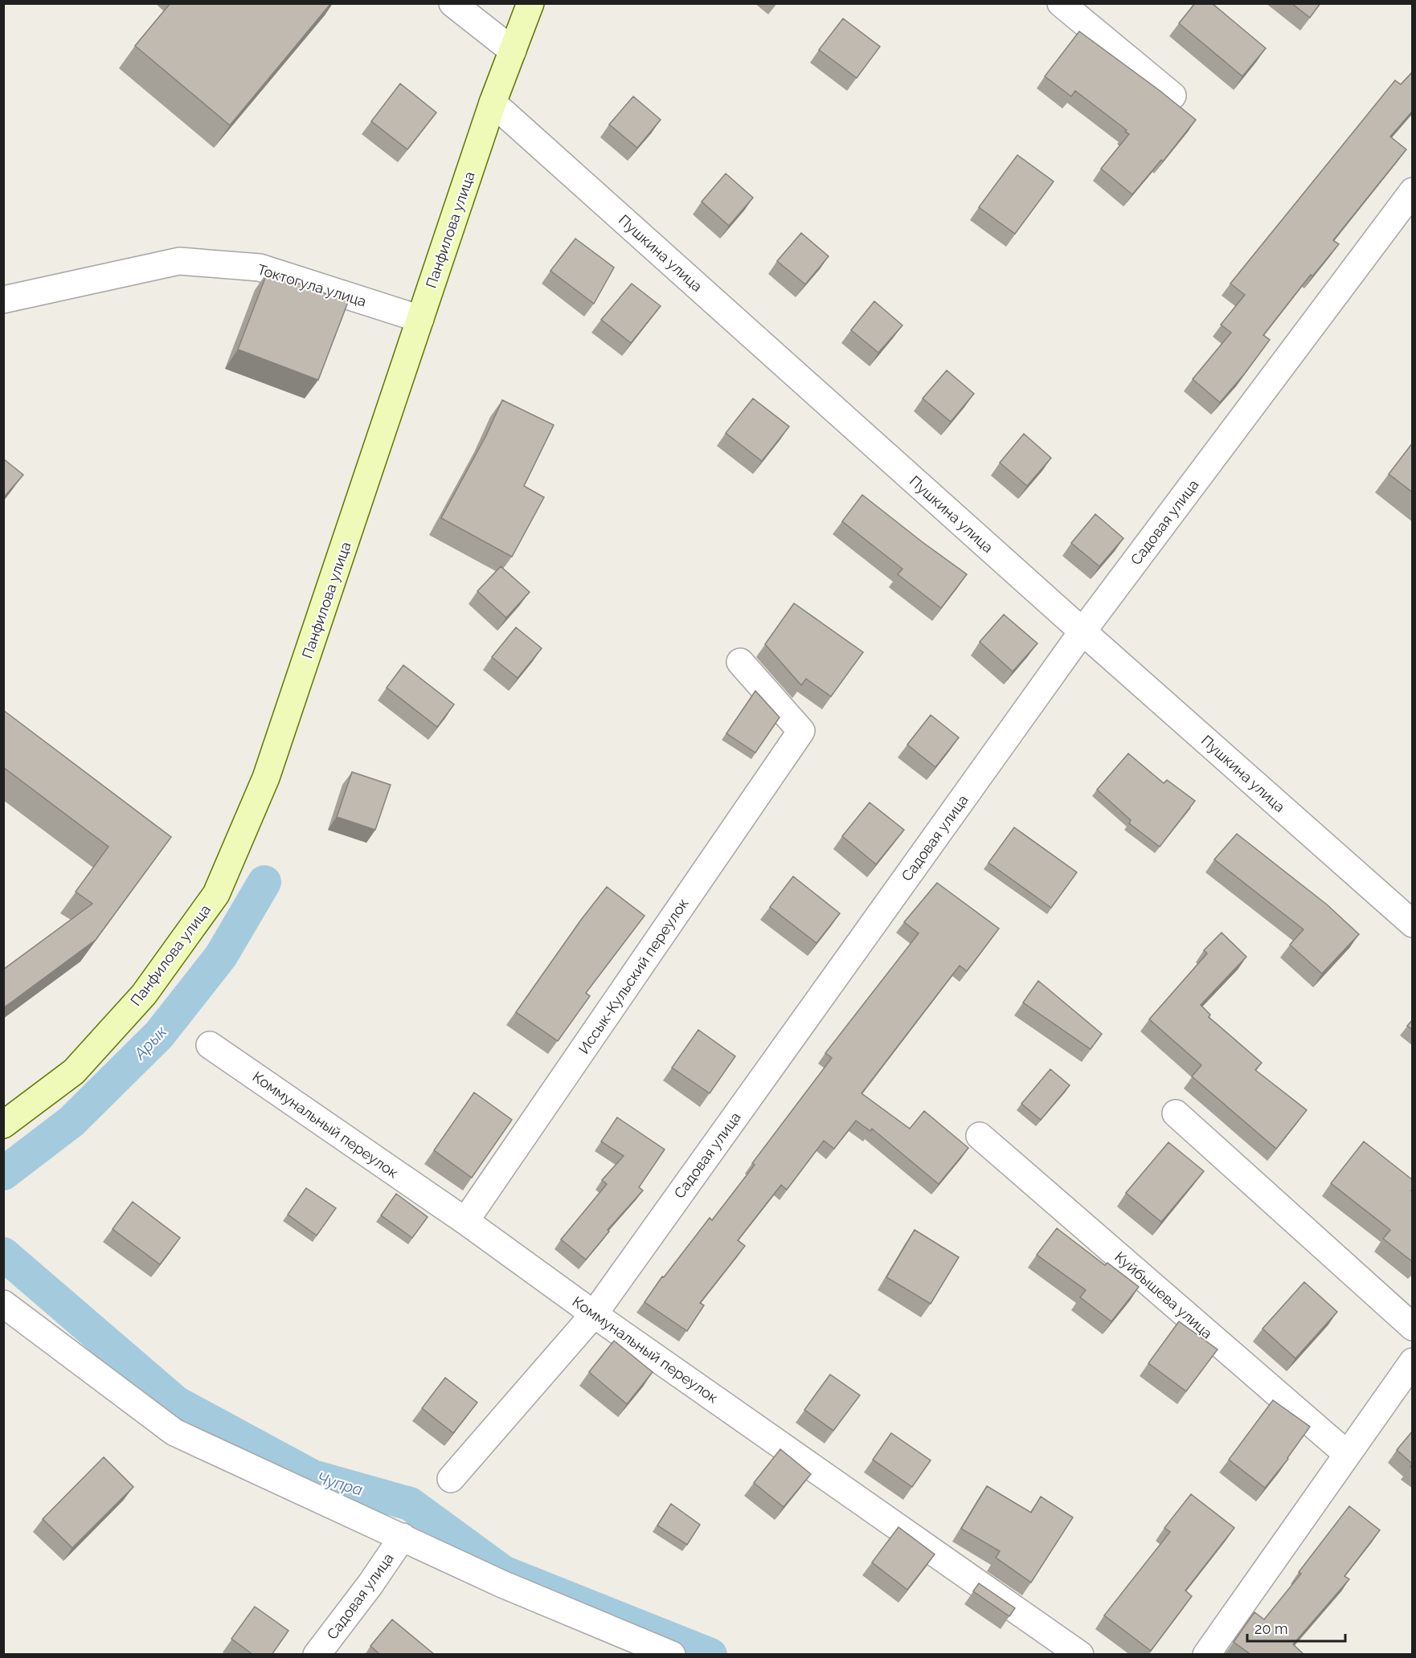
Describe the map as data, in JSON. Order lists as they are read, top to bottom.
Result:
{
  "streets": {
    "street": [
      "Панфилова улица",
      "Пушкина улица",
      "Токтогула улица",
      "Садовая улица",
      "Иссык-Кульский переулок",
      "Коммунальный переулок",
      "Куйбышева улица"
    ]
  },
  "crossings": [
    ["Панфилова улица", "Пушкина улица"],
    ["Панфилова улица", "Токтогула улица"],
    ["Пушкина улица", "Садовая улица"],
    ["Садовая улица", "Коммунальный переулок"],
    ["Иссык-Кульский переулок", "Коммунальный переулок"]
  ],
  "water": ["Арык", "Чупра"],
  "scale_bar": "20 m"
}
